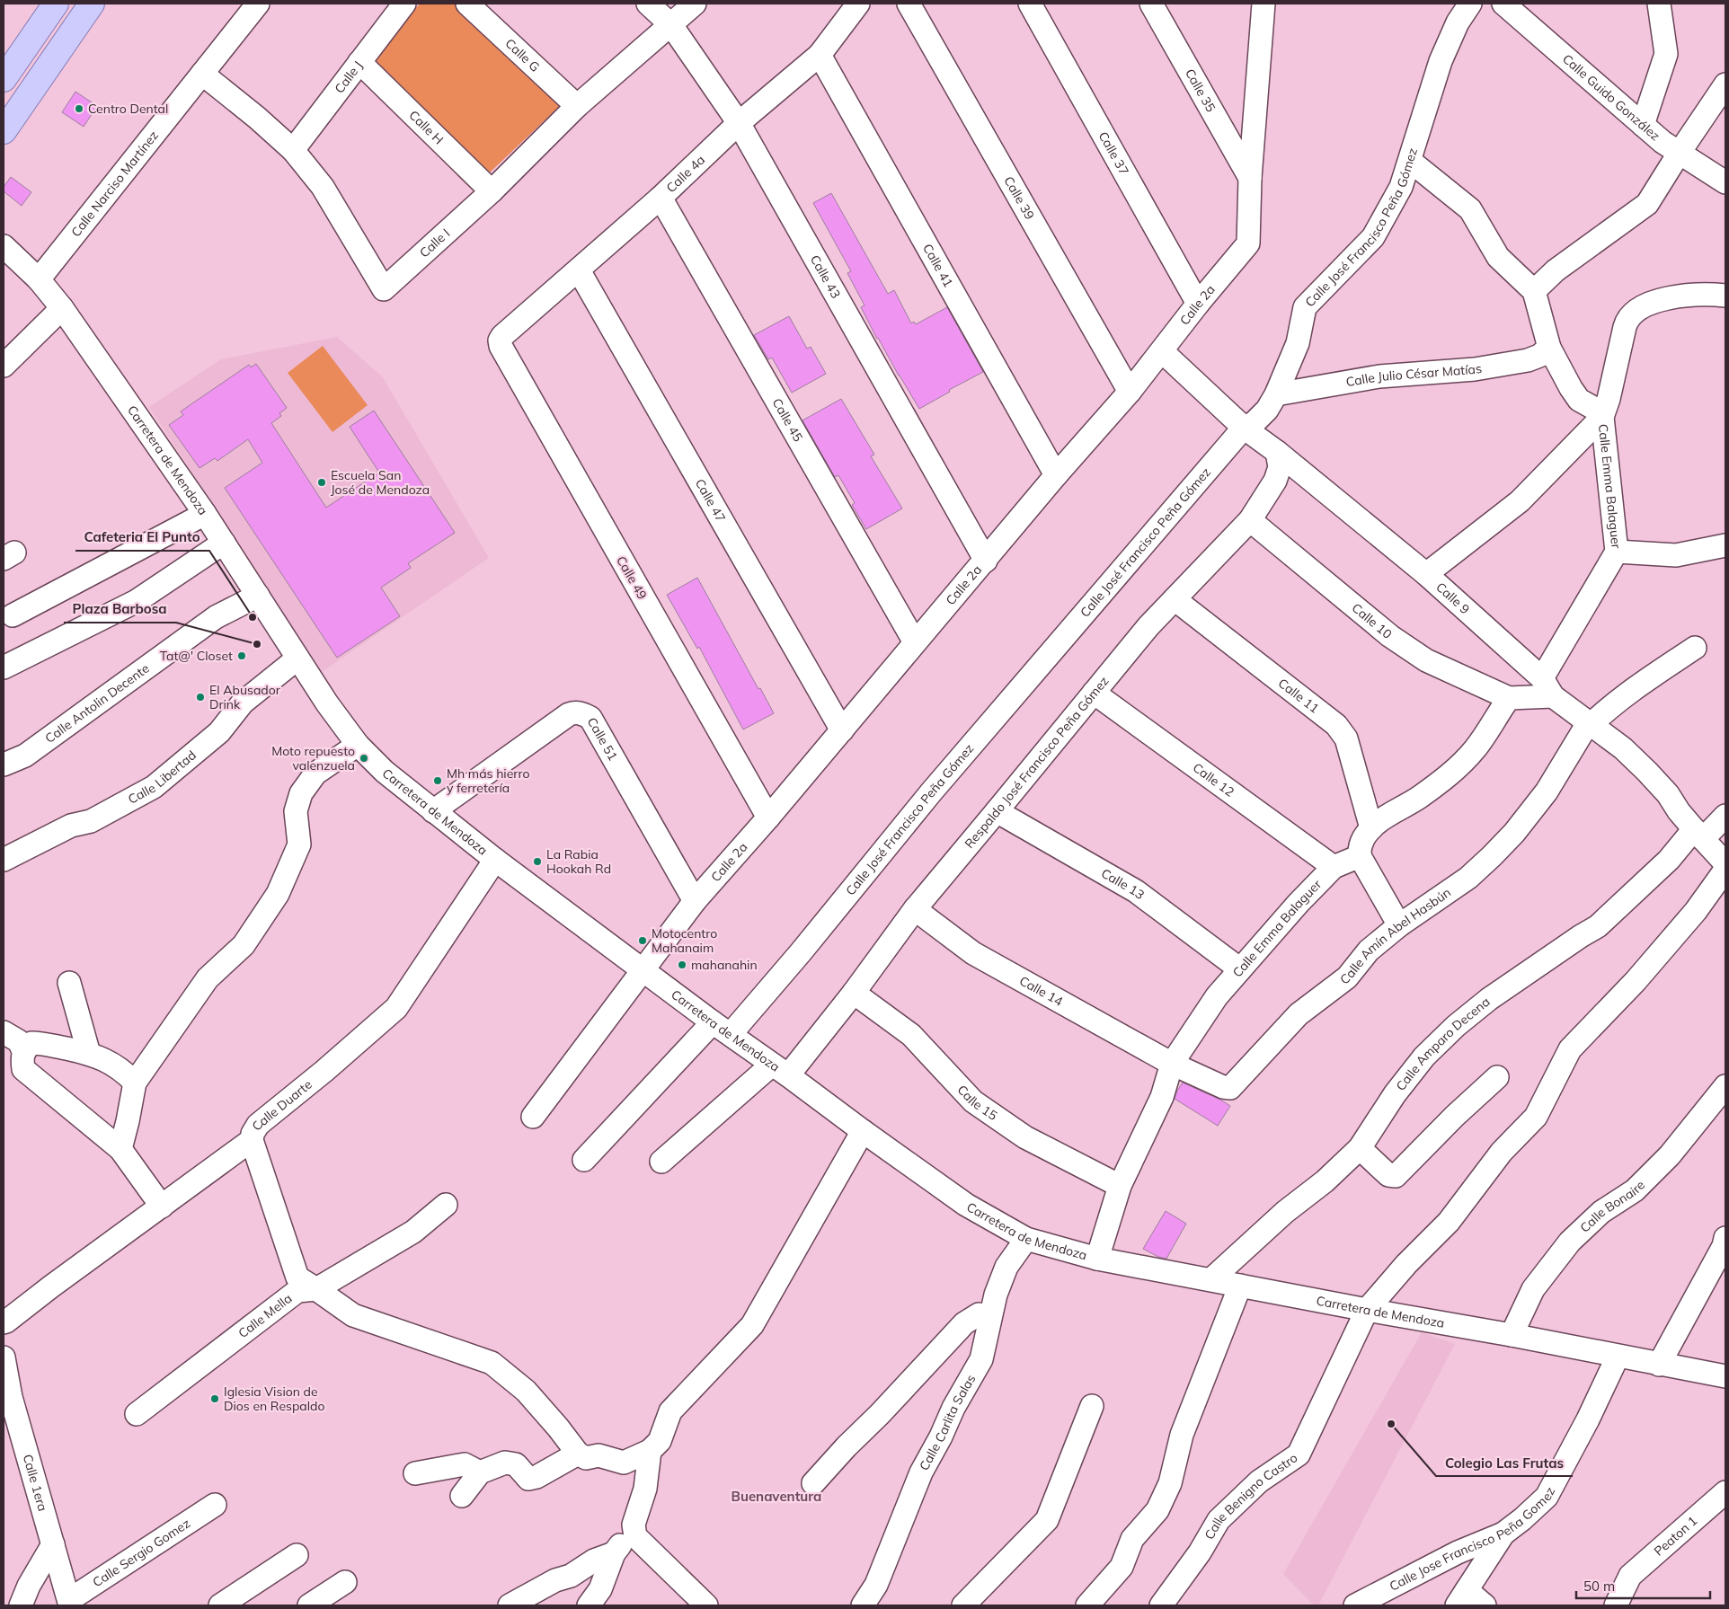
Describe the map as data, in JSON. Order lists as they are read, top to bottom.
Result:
{
  "streets": {
    "street": [
      "Calle G",
      "Calle J",
      "Calle 35",
      "Calle Guido González",
      "Calle H",
      "Calle 37",
      "Calle 4a",
      "Calle Narciso Martínez",
      "Calle 39",
      "Calle José Francisco Peña Gómez",
      "Calle I",
      "Calle 41",
      "Calle 43",
      "Calle 2a",
      "Calle Julio César Matías",
      "Calle 45",
      "Carretera de Mendoza",
      "Calle Emma Balaguer",
      "Calle 47",
      "Calle 49",
      "Calle 9",
      "Calle 10",
      "Calle 11",
      "Calle Antolin Decente",
      "Calle 51",
      "Respaldo José Francisco Peña Gómez",
      "Calle Libertad",
      "Calle 12",
      "Calle 13",
      "Calle Amín Abel Hasbún",
      "Calle 14",
      "Calle Amparo Decena",
      "Calle 15",
      "Calle Duarte",
      "Calle Bonaire",
      "Calle Mella",
      "Calle Carlita Salas",
      "Calle 1era",
      "Calle Benigno Castro",
      "Peaton 1",
      "Calle Jose Francisco Peña Gomez",
      "Calle Sergio Gomez"
    ]
  },
  "crossings": [
    ["Calle G", "Calle I"],
    ["Calle J", "Calle H"],
    ["Calle J", "Calle I"],
    ["Calle 35", "Calle 2a"],
    ["Calle H", "Calle I"],
    ["Calle 37", "Calle 2a"],
    ["Calle 4a", "Calle 41"],
    ["Calle 4a", "Calle 43"],
    ["Calle 4a", "Calle 45"],
    ["Calle 4a", "Calle 47"],
    ["Calle 4a", "Calle 49"],
    ["Calle Narciso Martínez", "Calle I"],
    ["Calle Narciso Martínez", "Carretera de Mendoza"],
    ["Calle 39", "Calle 2a"],
    ["Calle José Francisco Peña Gómez", "Calle Julio César Matías"],
    ["Calle José Francisco Peña Gómez", "Carretera de Mendoza"],
    ["Calle José Francisco Peña Gómez", "Calle 9"],
    ["Calle I", "Calle 43"],
    ["Calle 41", "Calle 2a"],
    ["Calle 43", "Calle 2a"],
    ["Calle 2a", "Calle 45"],
    ["Calle 2a", "Carretera de Mendoza"],
    ["Calle 2a", "Calle 47"],
    ["Calle 2a", "Calle 49"],
    ["Calle 2a", "Calle 9"],
    ["Calle 2a", "Calle 51"],
    ["Calle Julio César Matías", "Calle Emma Balaguer"],
    ["Carretera de Mendoza", "Calle Emma Balaguer"],
    ["Carretera de Mendoza", "Calle Antolin Decente"],
    ["Carretera de Mendoza", "Calle 51"],
    ["Carretera de Mendoza", "Respaldo José Francisco Peña Gómez"],
    ["Carretera de Mendoza", "Calle Libertad"],
    ["Carretera de Mendoza", "Calle Amparo Decena"],
    ["Carretera de Mendoza", "Calle Duarte"],
    ["Carretera de Mendoza", "Calle Bonaire"],
    ["Carretera de Mendoza", "Calle Carlita Salas"],
    ["Carretera de Mendoza", "Calle Benigno Castro"],
    ["Carretera de Mendoza", "Calle Jose Francisco Peña Gomez"],
    ["Calle Emma Balaguer", "Calle 9"],
    ["Calle Emma Balaguer", "Calle 12"],
    ["Calle Emma Balaguer", "Calle 13"],
    ["Calle Emma Balaguer", "Calle Amín Abel Hasbún"],
    ["Calle Emma Balaguer", "Calle 14"],
    ["Calle Emma Balaguer", "Calle 15"],
    ["Calle 9", "Respaldo José Francisco Peña Gómez"],
    ["Calle 9", "Calle Amín Abel Hasbún"],
    ["Calle 9", "Calle Amparo Decena"],
    ["Calle 10", "Respaldo José Francisco Peña Gómez"],
    ["Calle 11", "Respaldo José Francisco Peña Gómez"],
    ["Respaldo José Francisco Peña Gómez", "Calle 12"],
    ["Respaldo José Francisco Peña Gómez", "Calle 13"],
    ["Respaldo José Francisco Peña Gómez", "Calle 14"],
    ["Respaldo José Francisco Peña Gómez", "Calle 15"],
    ["Calle Amín Abel Hasbún", "Calle 14"],
    ["Calle 1era", "Calle Sergio Gomez"]
  ],
  "districts": ["Buenaventura"],
  "places": [
    "Centro Dental",
    "Escuela San José de Mendoza",
    "Cafeteria El Punto",
    "Plaza Barbosa",
    "Tat@' Closet",
    "El Abusador Drink",
    "Moto repuesto valenzuela",
    "Mh más hierro y ferretería",
    "La Rabia Hookah Rd",
    "Motocentro Mahanaim",
    "mahanahin",
    "Iglesia Vision de Dios en Respaldo",
    "Colegio Las Frutas"
  ],
  "scale_bar": "50 m"
}
